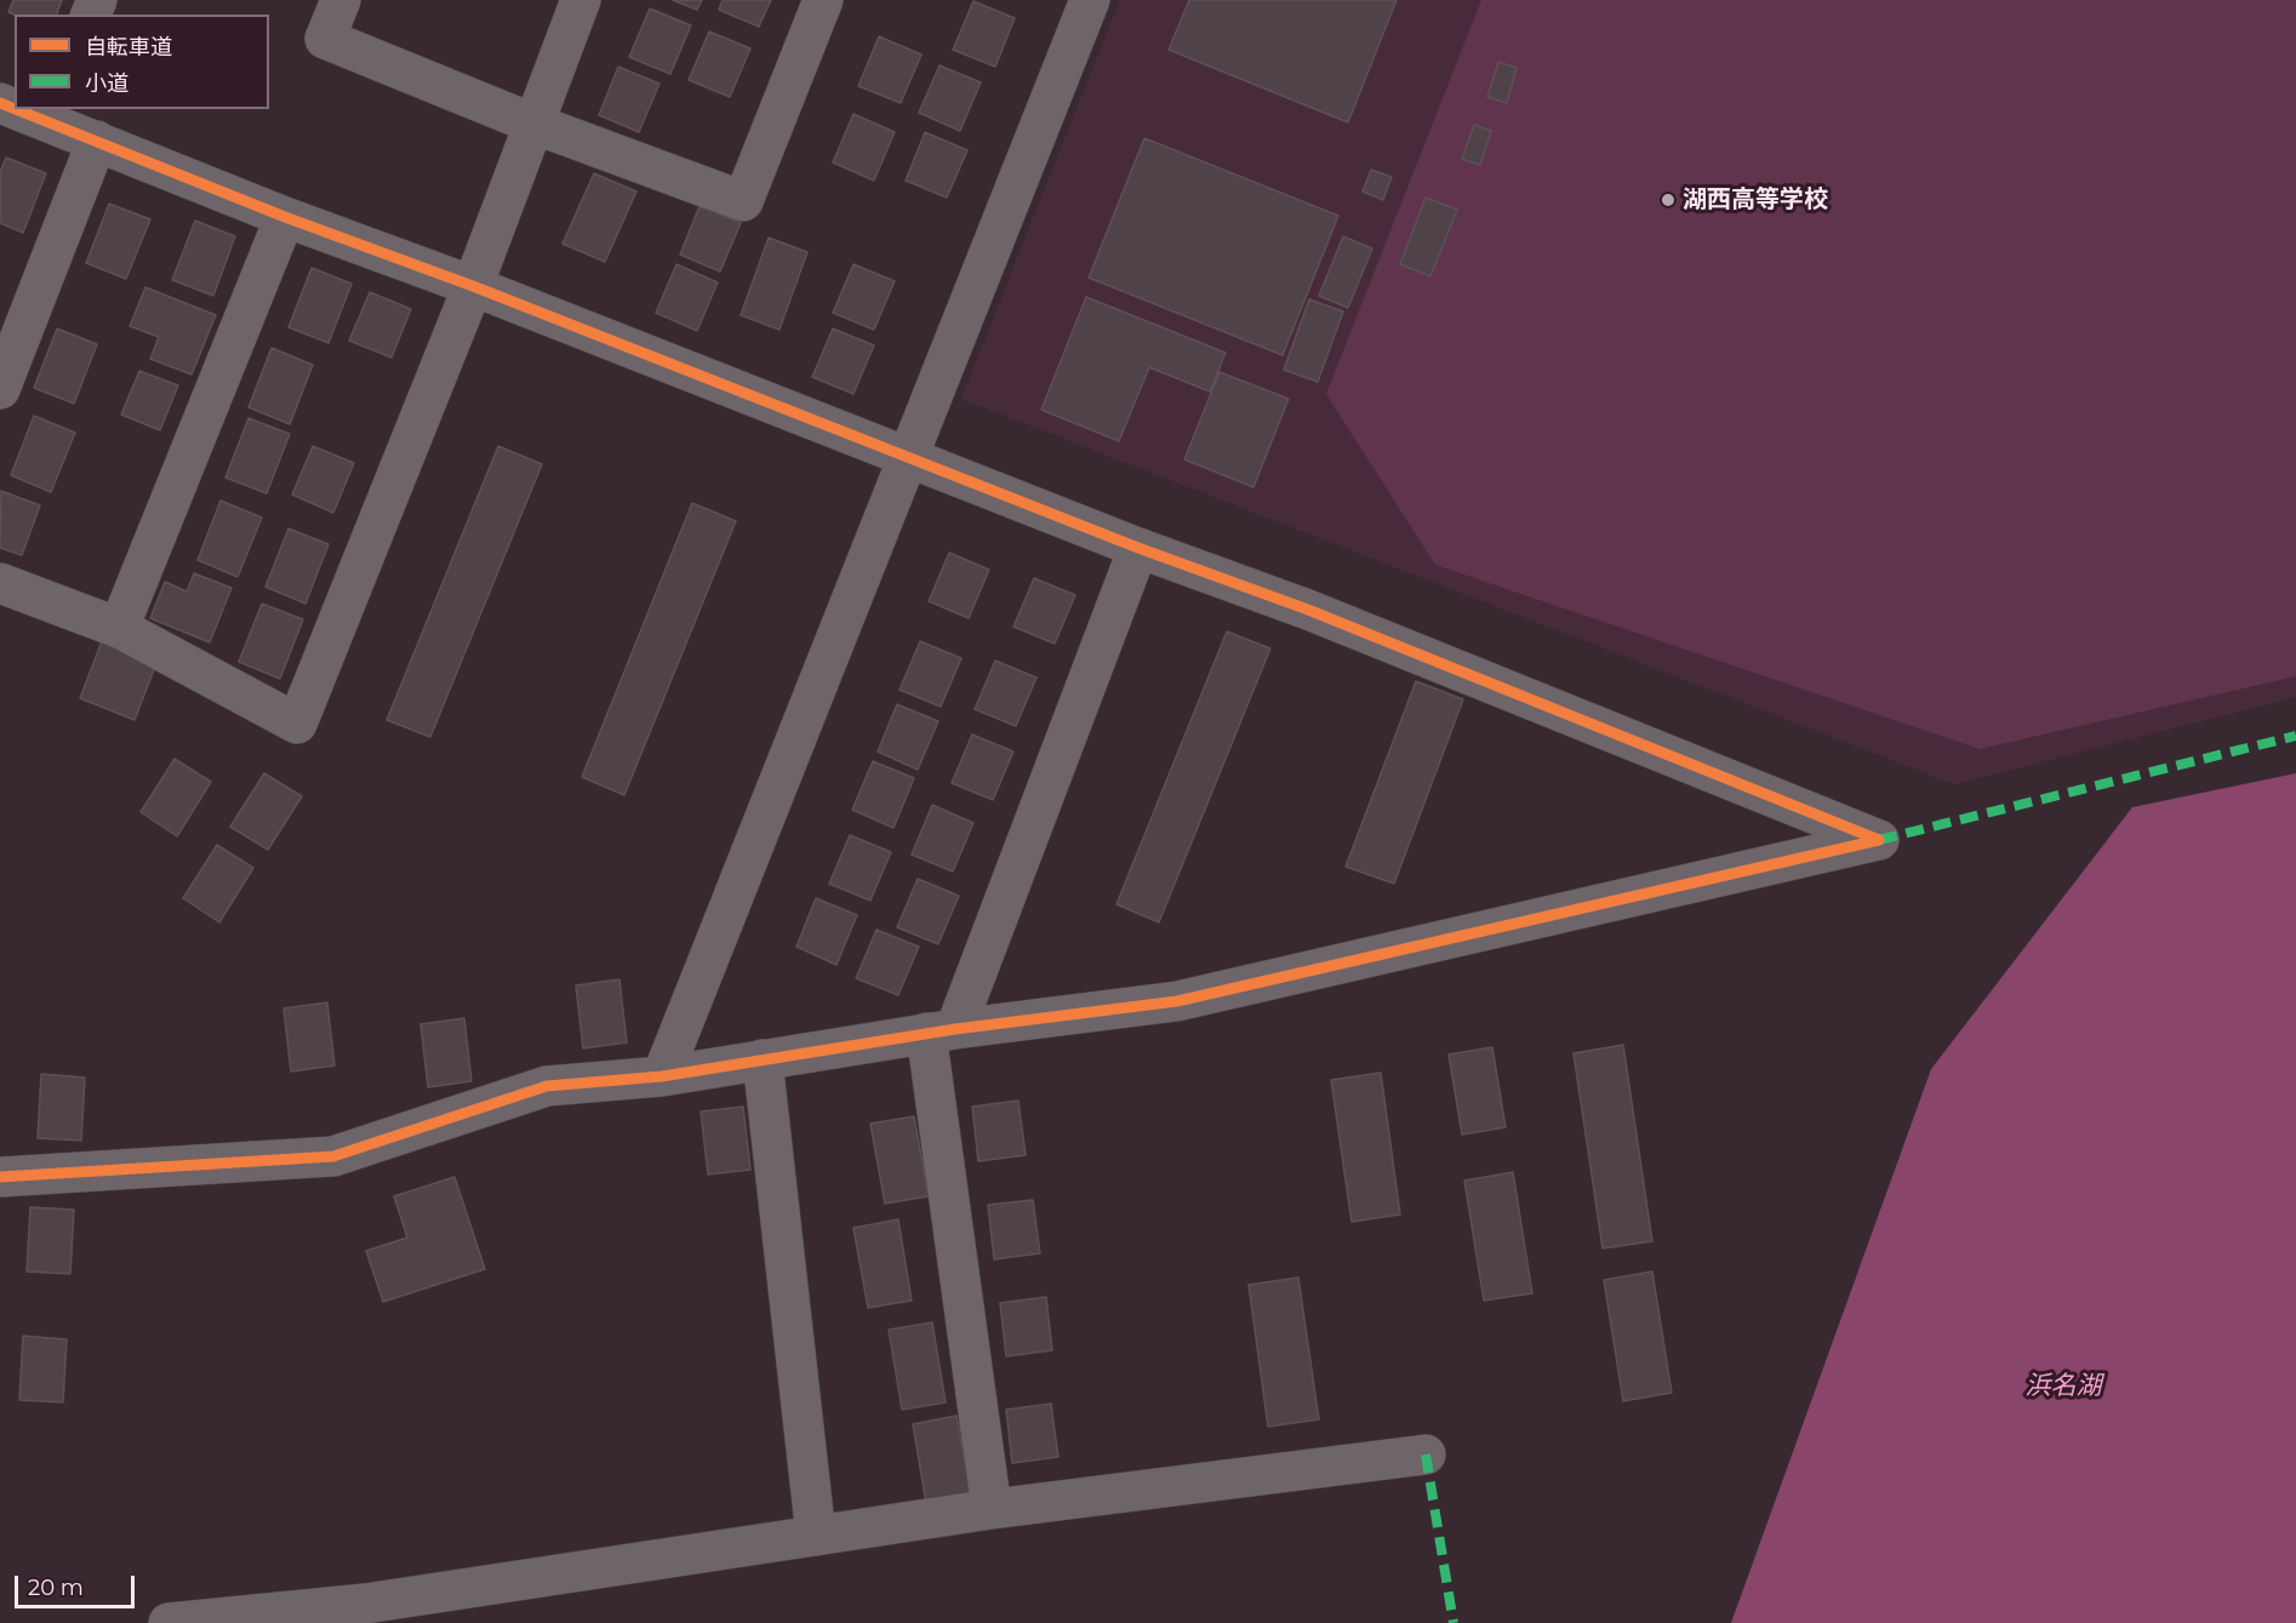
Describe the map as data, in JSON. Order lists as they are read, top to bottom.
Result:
{
  "water": ["浜名湖"],
  "places": ["湖西高等学校"],
  "legend": ["自転車道", "小道"],
  "scale_bar": "20 m"
}
